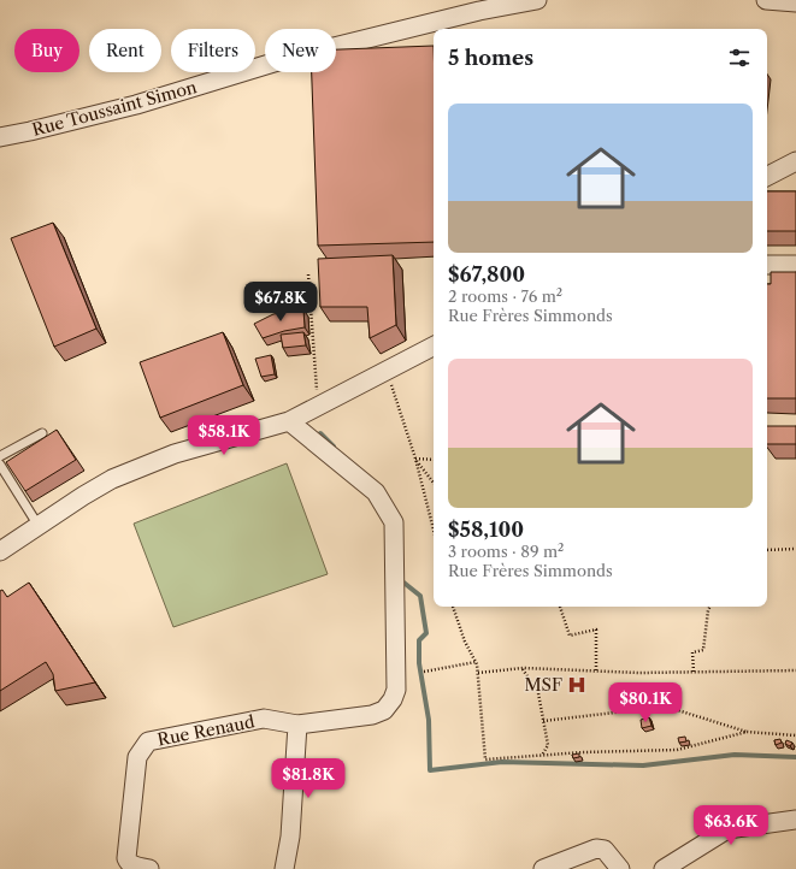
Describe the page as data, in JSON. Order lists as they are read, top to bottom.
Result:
{
  "streets": {
    "street": ["Rue Toussaint Simon", "Rue Renaud"]
  },
  "places": {
    "hospital": ["MSF"]
  },
  "page": {
    "chip": [
      "Buy",
      "Rent",
      "Filters",
      "New"
    ],
    "heading": "5 homes",
    "list": [
      {
        "name": "$67,800",
        "note": "2 rooms · 76 m² · Rue Frères Simmonds"
      },
      {
        "name": "$58,100",
        "note": "3 rooms · 89 m² · Rue Frères Simmonds"
      }
    ],
    "price": [
      "$67.8K",
      "$58.1K",
      "$80.1K",
      "$81.8K",
      "$63.6K"
    ]
  }
}
